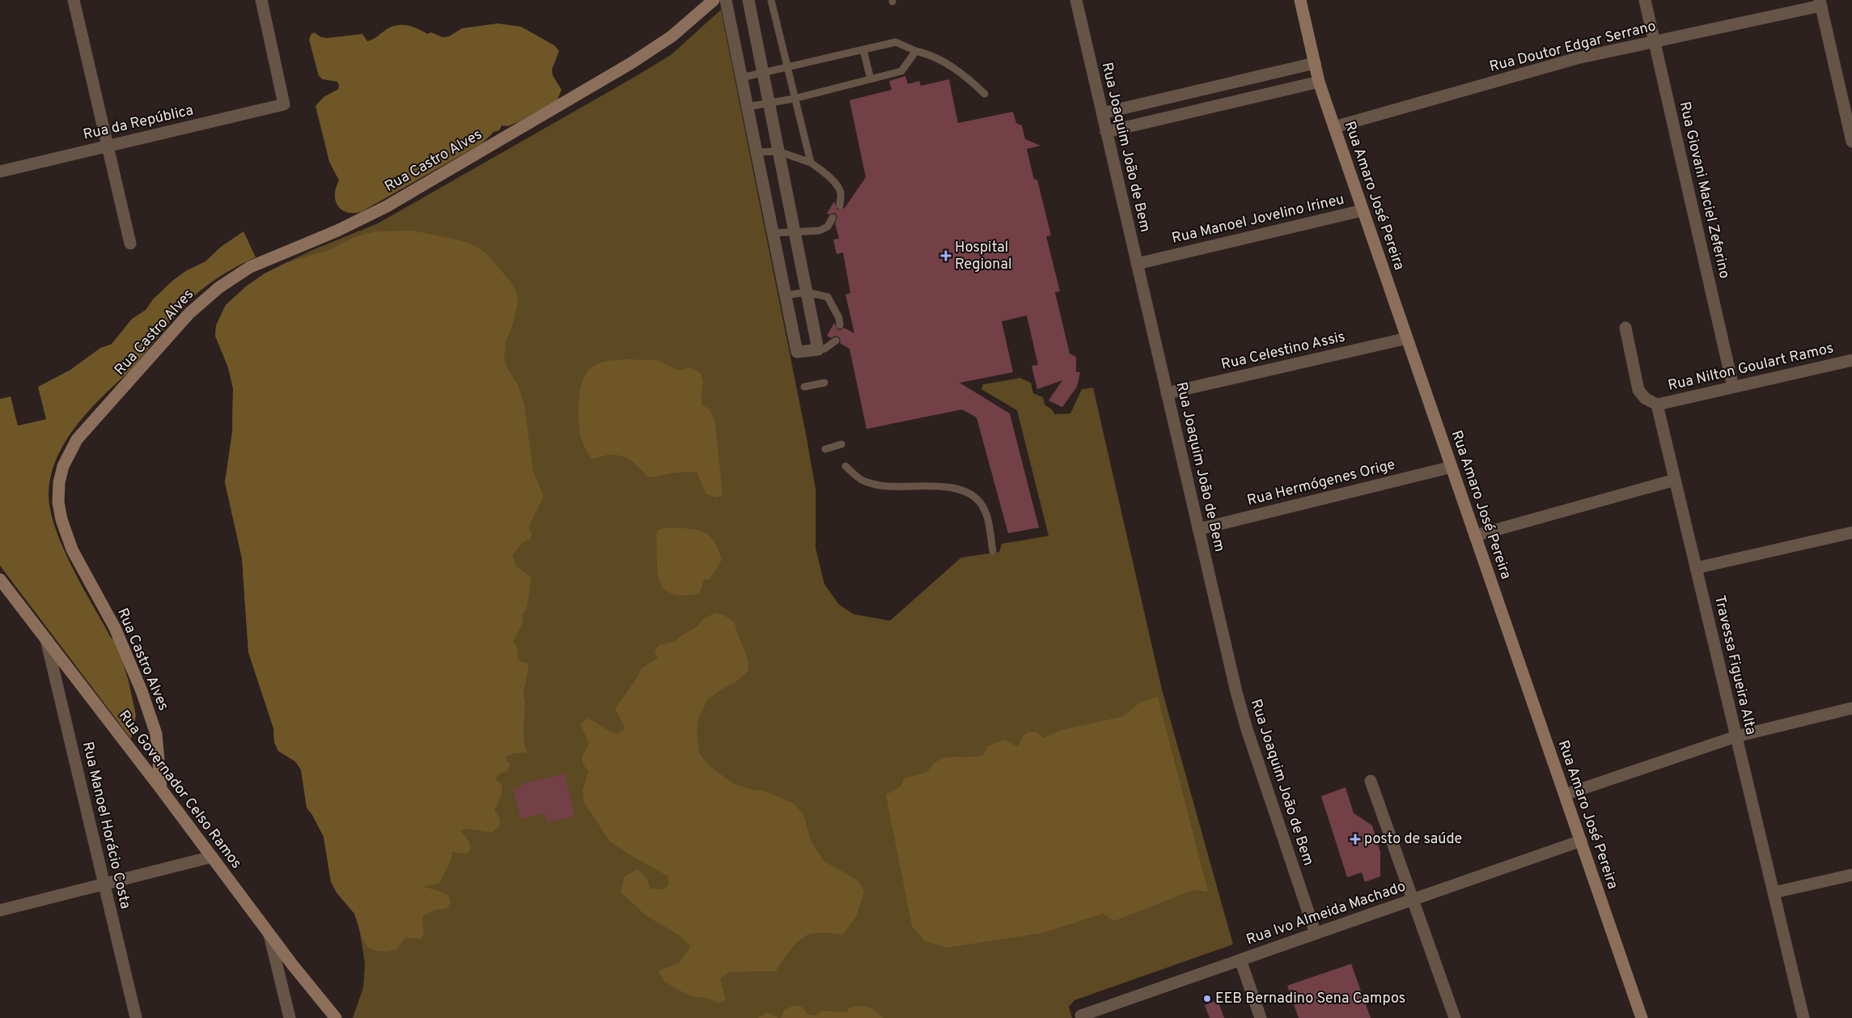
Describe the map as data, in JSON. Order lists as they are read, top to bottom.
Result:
{
  "streets": {
    "street": [
      "Rua Doutor Edgar Serrano",
      "Rua da República",
      "Rua Joaquim João de Bem",
      "Rua Castro Alves",
      "Rua Giovani Maciel Zeferino",
      "Rua Amaro José Pereira",
      "Rua Manoel Jovelino Irineu",
      "Rua Celestino Assis",
      "Rua Nilton Goulart Ramos",
      "Rua Hermógenes Orige",
      "Travessa Figueira Alta",
      "Rua Governador Celso Ramos",
      "Rua Manoel Horácio Costa",
      "Rua Ivo Almeida Machado"
    ]
  },
  "crossings": [
    ["Rua Doutor Edgar Serrano", "Rua Giovani Maciel Zeferino"],
    ["Rua Doutor Edgar Serrano", "Rua Amaro José Pereira"],
    ["Rua Joaquim João de Bem", "Rua Manoel Jovelino Irineu"],
    ["Rua Joaquim João de Bem", "Rua Celestino Assis"],
    ["Rua Joaquim João de Bem", "Rua Hermógenes Orige"],
    ["Rua Joaquim João de Bem", "Rua Ivo Almeida Machado"],
    ["Rua Castro Alves", "Rua Governador Celso Ramos"],
    ["Rua Giovani Maciel Zeferino", "Rua Nilton Goulart Ramos"],
    ["Rua Amaro José Pereira", "Rua Manoel Jovelino Irineu"],
    ["Rua Amaro José Pereira", "Rua Celestino Assis"],
    ["Rua Amaro José Pereira", "Rua Hermógenes Orige"],
    ["Rua Amaro José Pereira", "Rua Ivo Almeida Machado"],
    ["Rua Nilton Goulart Ramos", "Travessa Figueira Alta"],
    ["Rua Governador Celso Ramos", "Rua Manoel Horácio Costa"]
  ],
  "places": {
    "health": ["Hospital Regional", "posto de saúde"],
    "other": ["EEB Bernadino Sena Campos"]
  }
}
